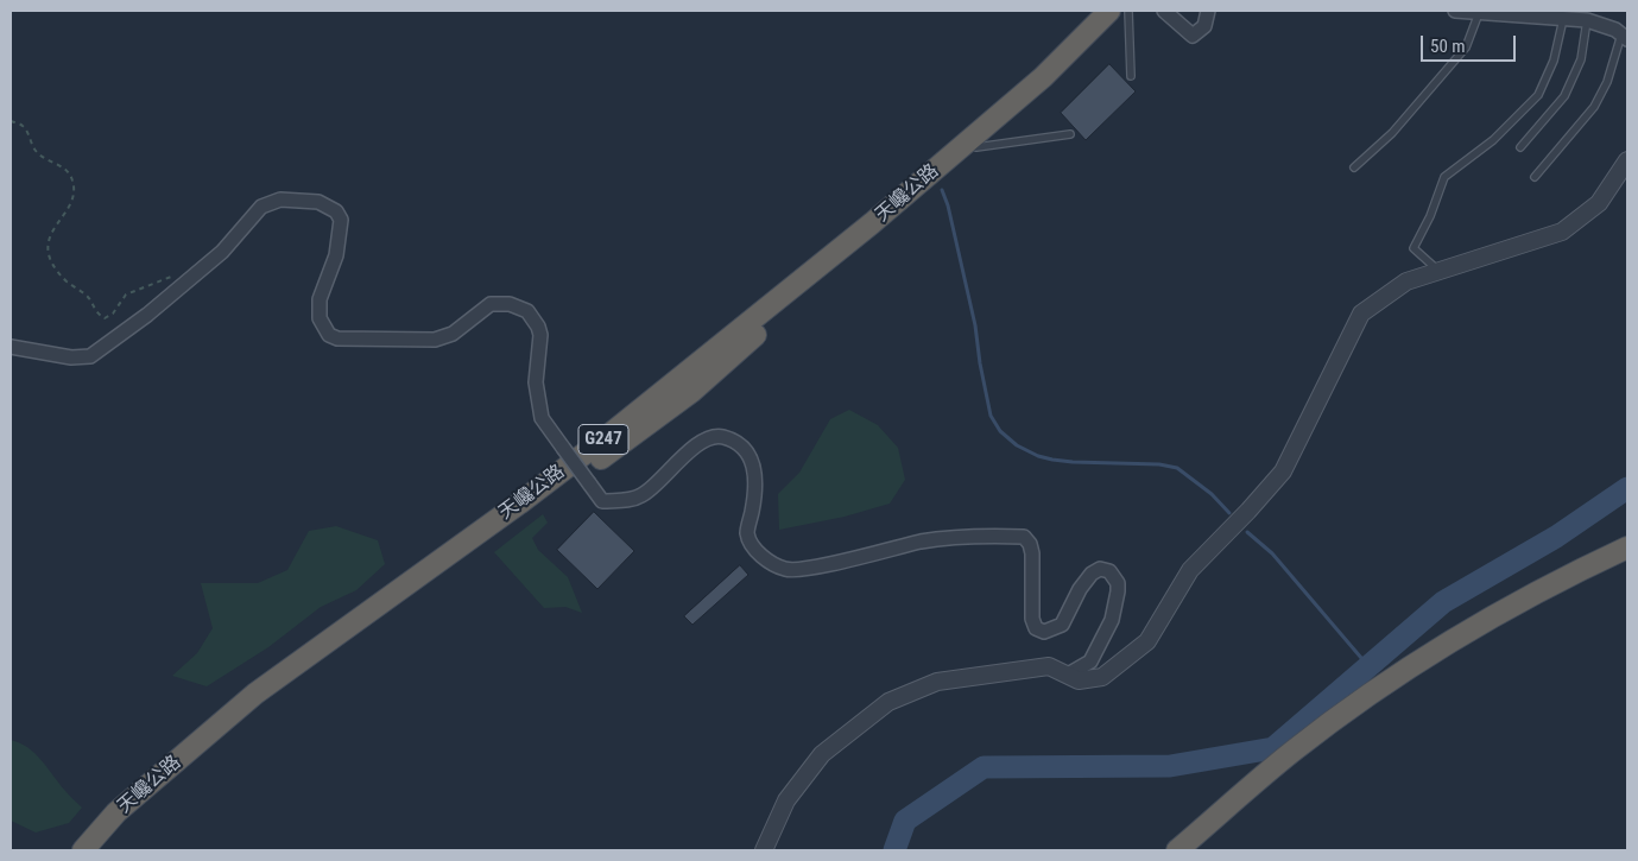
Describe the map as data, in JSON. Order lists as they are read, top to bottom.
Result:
{
  "streets": {
    "highway": ["天巉公路", "G247"]
  },
  "scale_bar": "50 m"
}
